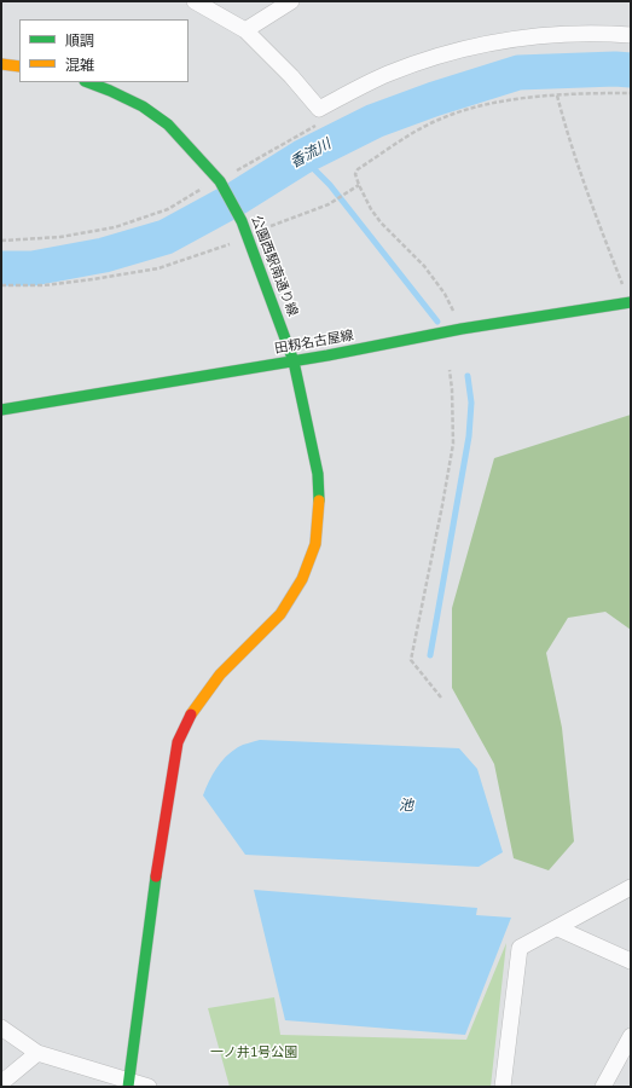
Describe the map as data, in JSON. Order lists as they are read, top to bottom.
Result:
{
  "streets": {
    "street": ["公園西駅南通り線", "田籾名古屋線"]
  },
  "crossings": [
    ["公園西駅南通り線", "田籾名古屋線"]
  ],
  "water": ["香流川", "池"],
  "parks": ["一ノ井1号公園"],
  "legend": ["順調", "混雑"]
}
